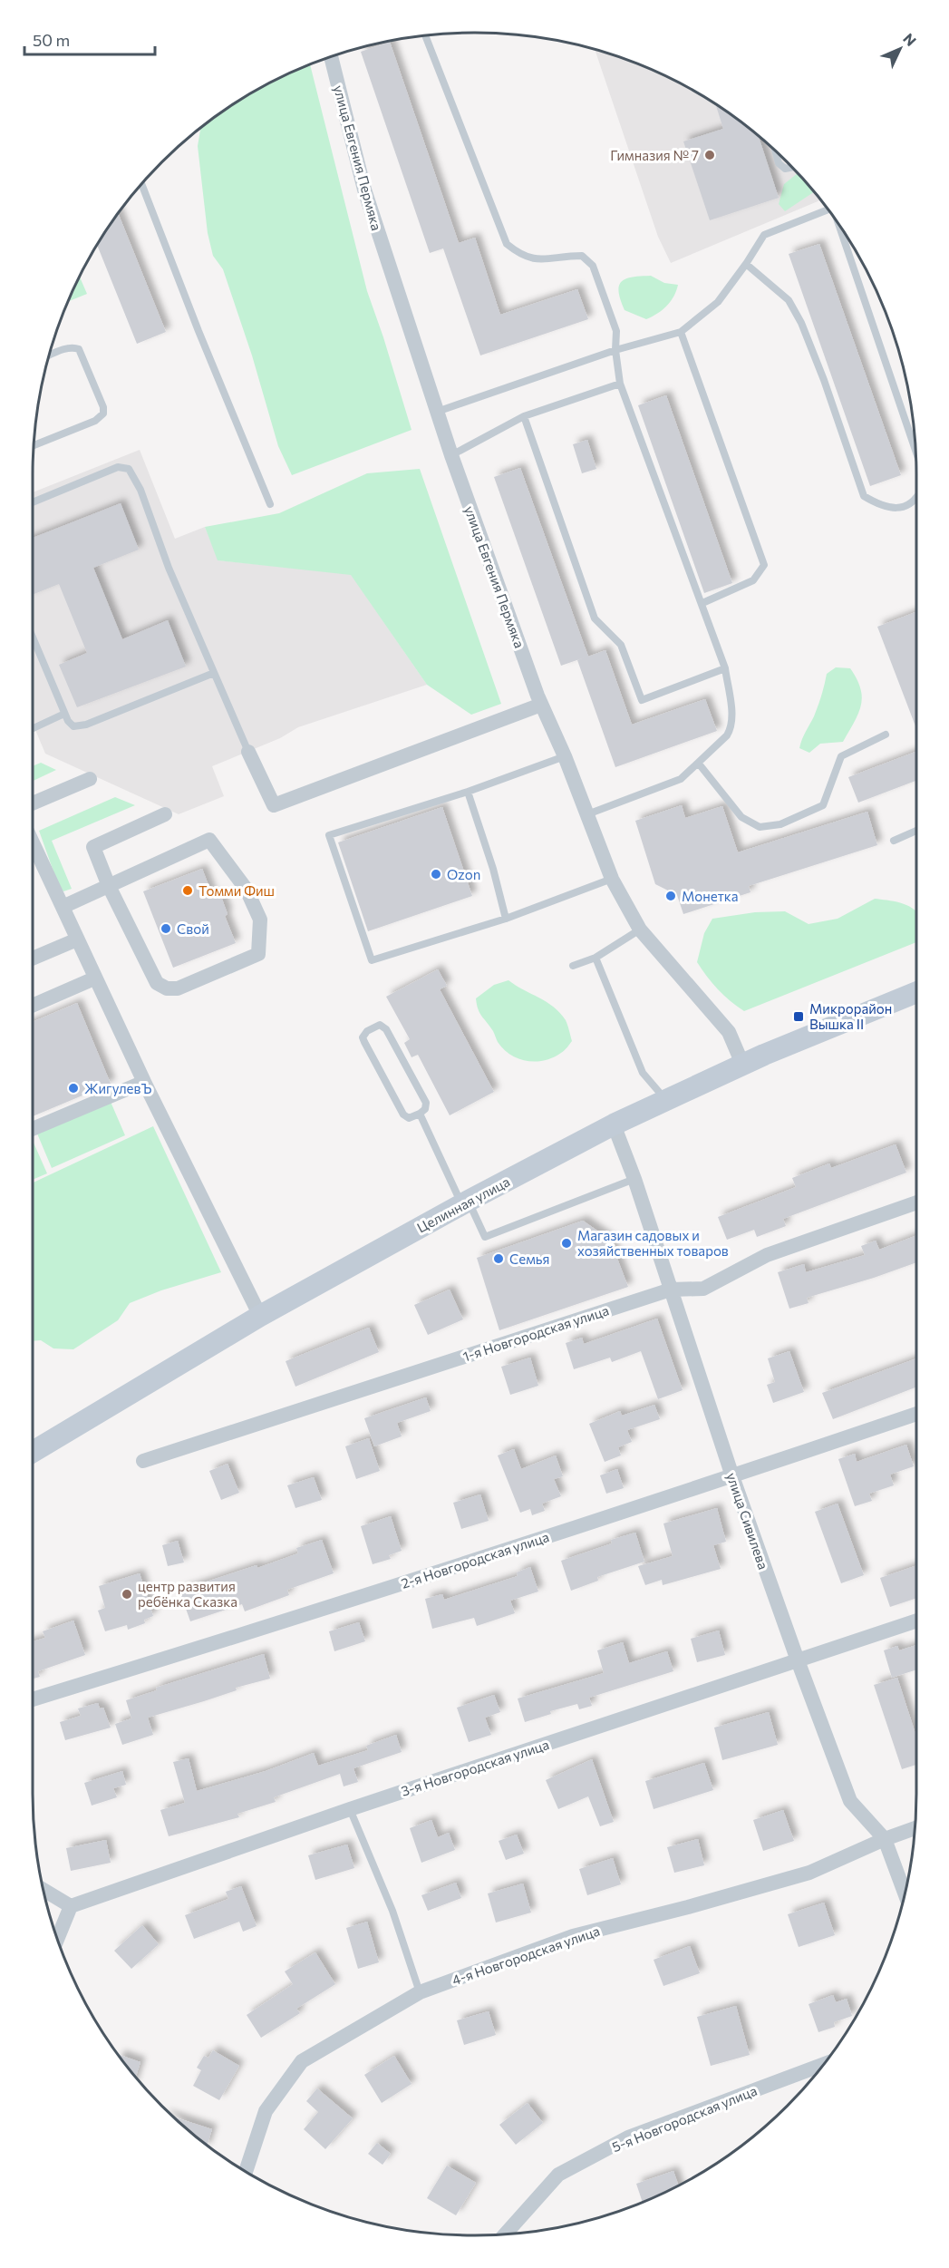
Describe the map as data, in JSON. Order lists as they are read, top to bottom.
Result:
{
  "streets": {
    "main road": ["Целинная улица"],
    "street": [
      "улица Евгения Пермяка",
      "1-я Новгородская улица",
      "улица Сивилева",
      "2-я Новгородская улица",
      "3-я Новгородская улица",
      "4-я Новгородская улица",
      "5-я Новгородская улица"
    ]
  },
  "crossings": [
    ["улица Евгения Пермяка", "Целинная улица"],
    ["Целинная улица", "улица Сивилева"],
    ["1-я Новгородская улица", "улица Сивилева"],
    ["улица Сивилева", "2-я Новгородская улица"],
    ["улица Сивилева", "3-я Новгородская улица"],
    ["улица Сивилева", "4-я Новгородская улица"]
  ],
  "places": {
    "other": [
      "Гимназия № 7",
      "Ozon",
      "Томми Фиш",
      "Монетка",
      "Свой",
      "ЖигулевЪ",
      "Магазин садовых и хозяйственных товаров",
      "Семья",
      "центр развития ребёнка Сказка"
    ],
    "transit": ["Микрорайон Вышка II"]
  },
  "scale_bar": "50 m",
  "north": "top right"
}
